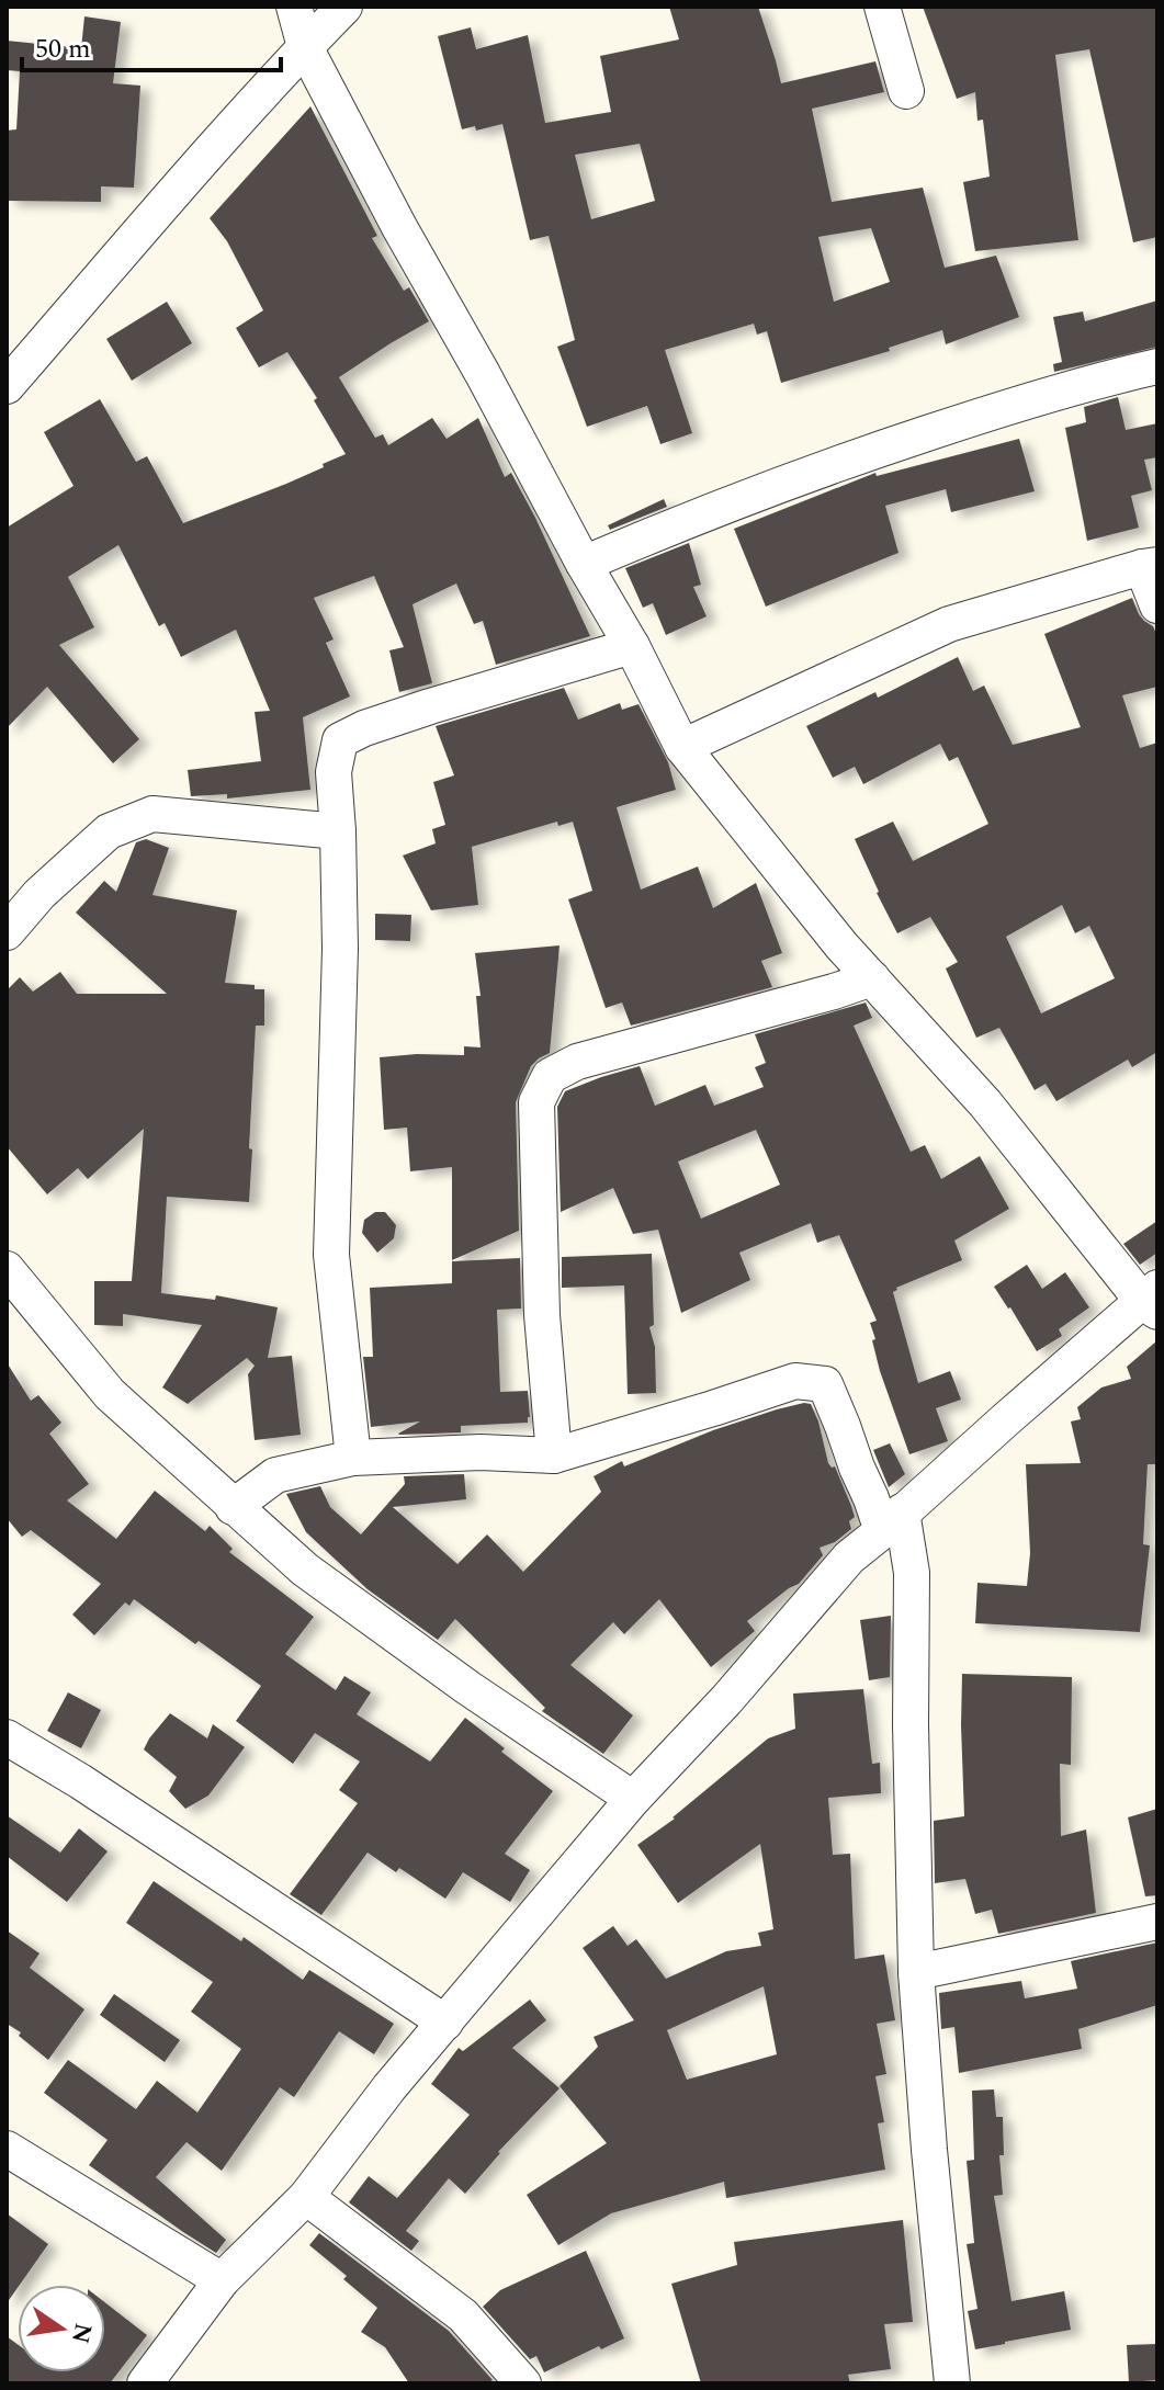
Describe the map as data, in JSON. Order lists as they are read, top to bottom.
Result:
{
  "scale_bar": "50 m",
  "north": "right"
}
